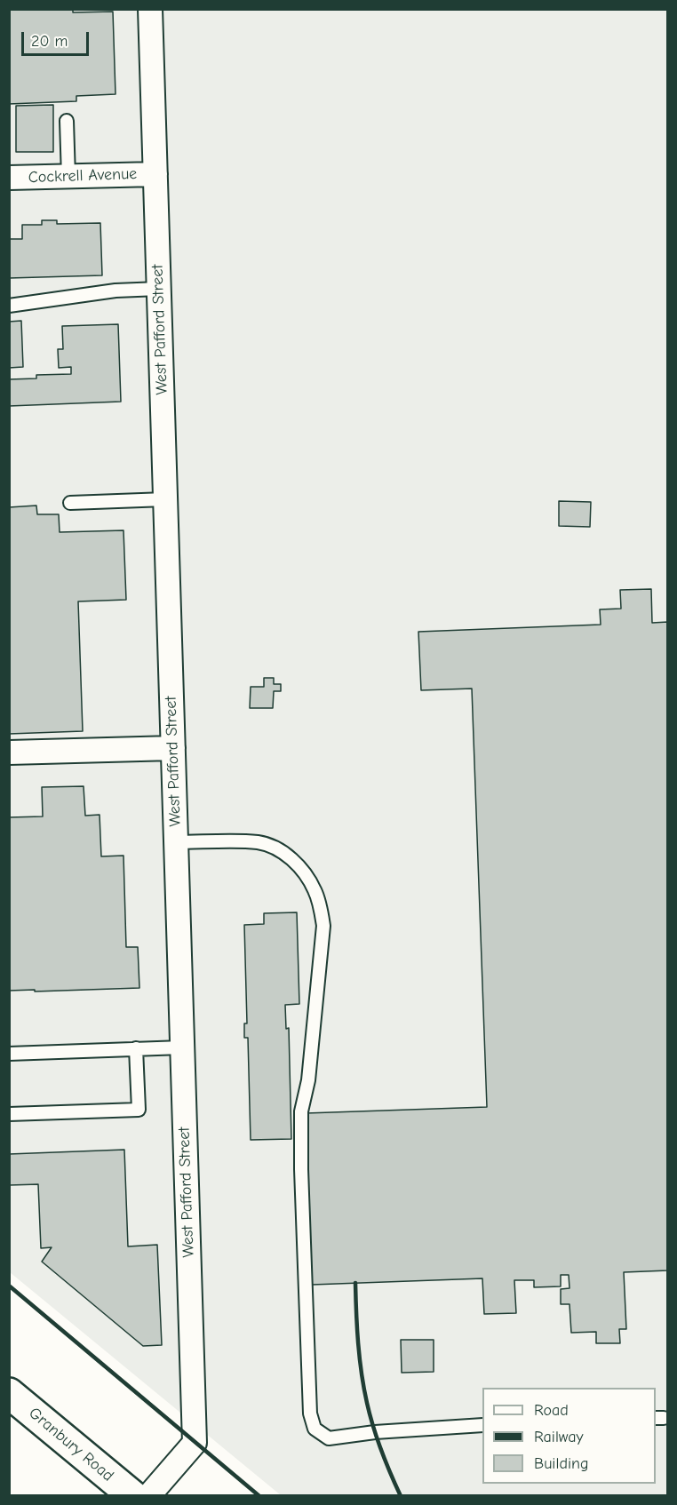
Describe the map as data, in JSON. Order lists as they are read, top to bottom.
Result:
{
  "streets": {
    "street": ["Cockrell Avenue", "West Pafford Street", "Granbury Road"]
  },
  "crossings": [
    ["Cockrell Avenue", "West Pafford Street"]
  ],
  "legend": ["Road", "Railway", "Building"],
  "scale_bar": "20 m"
}
